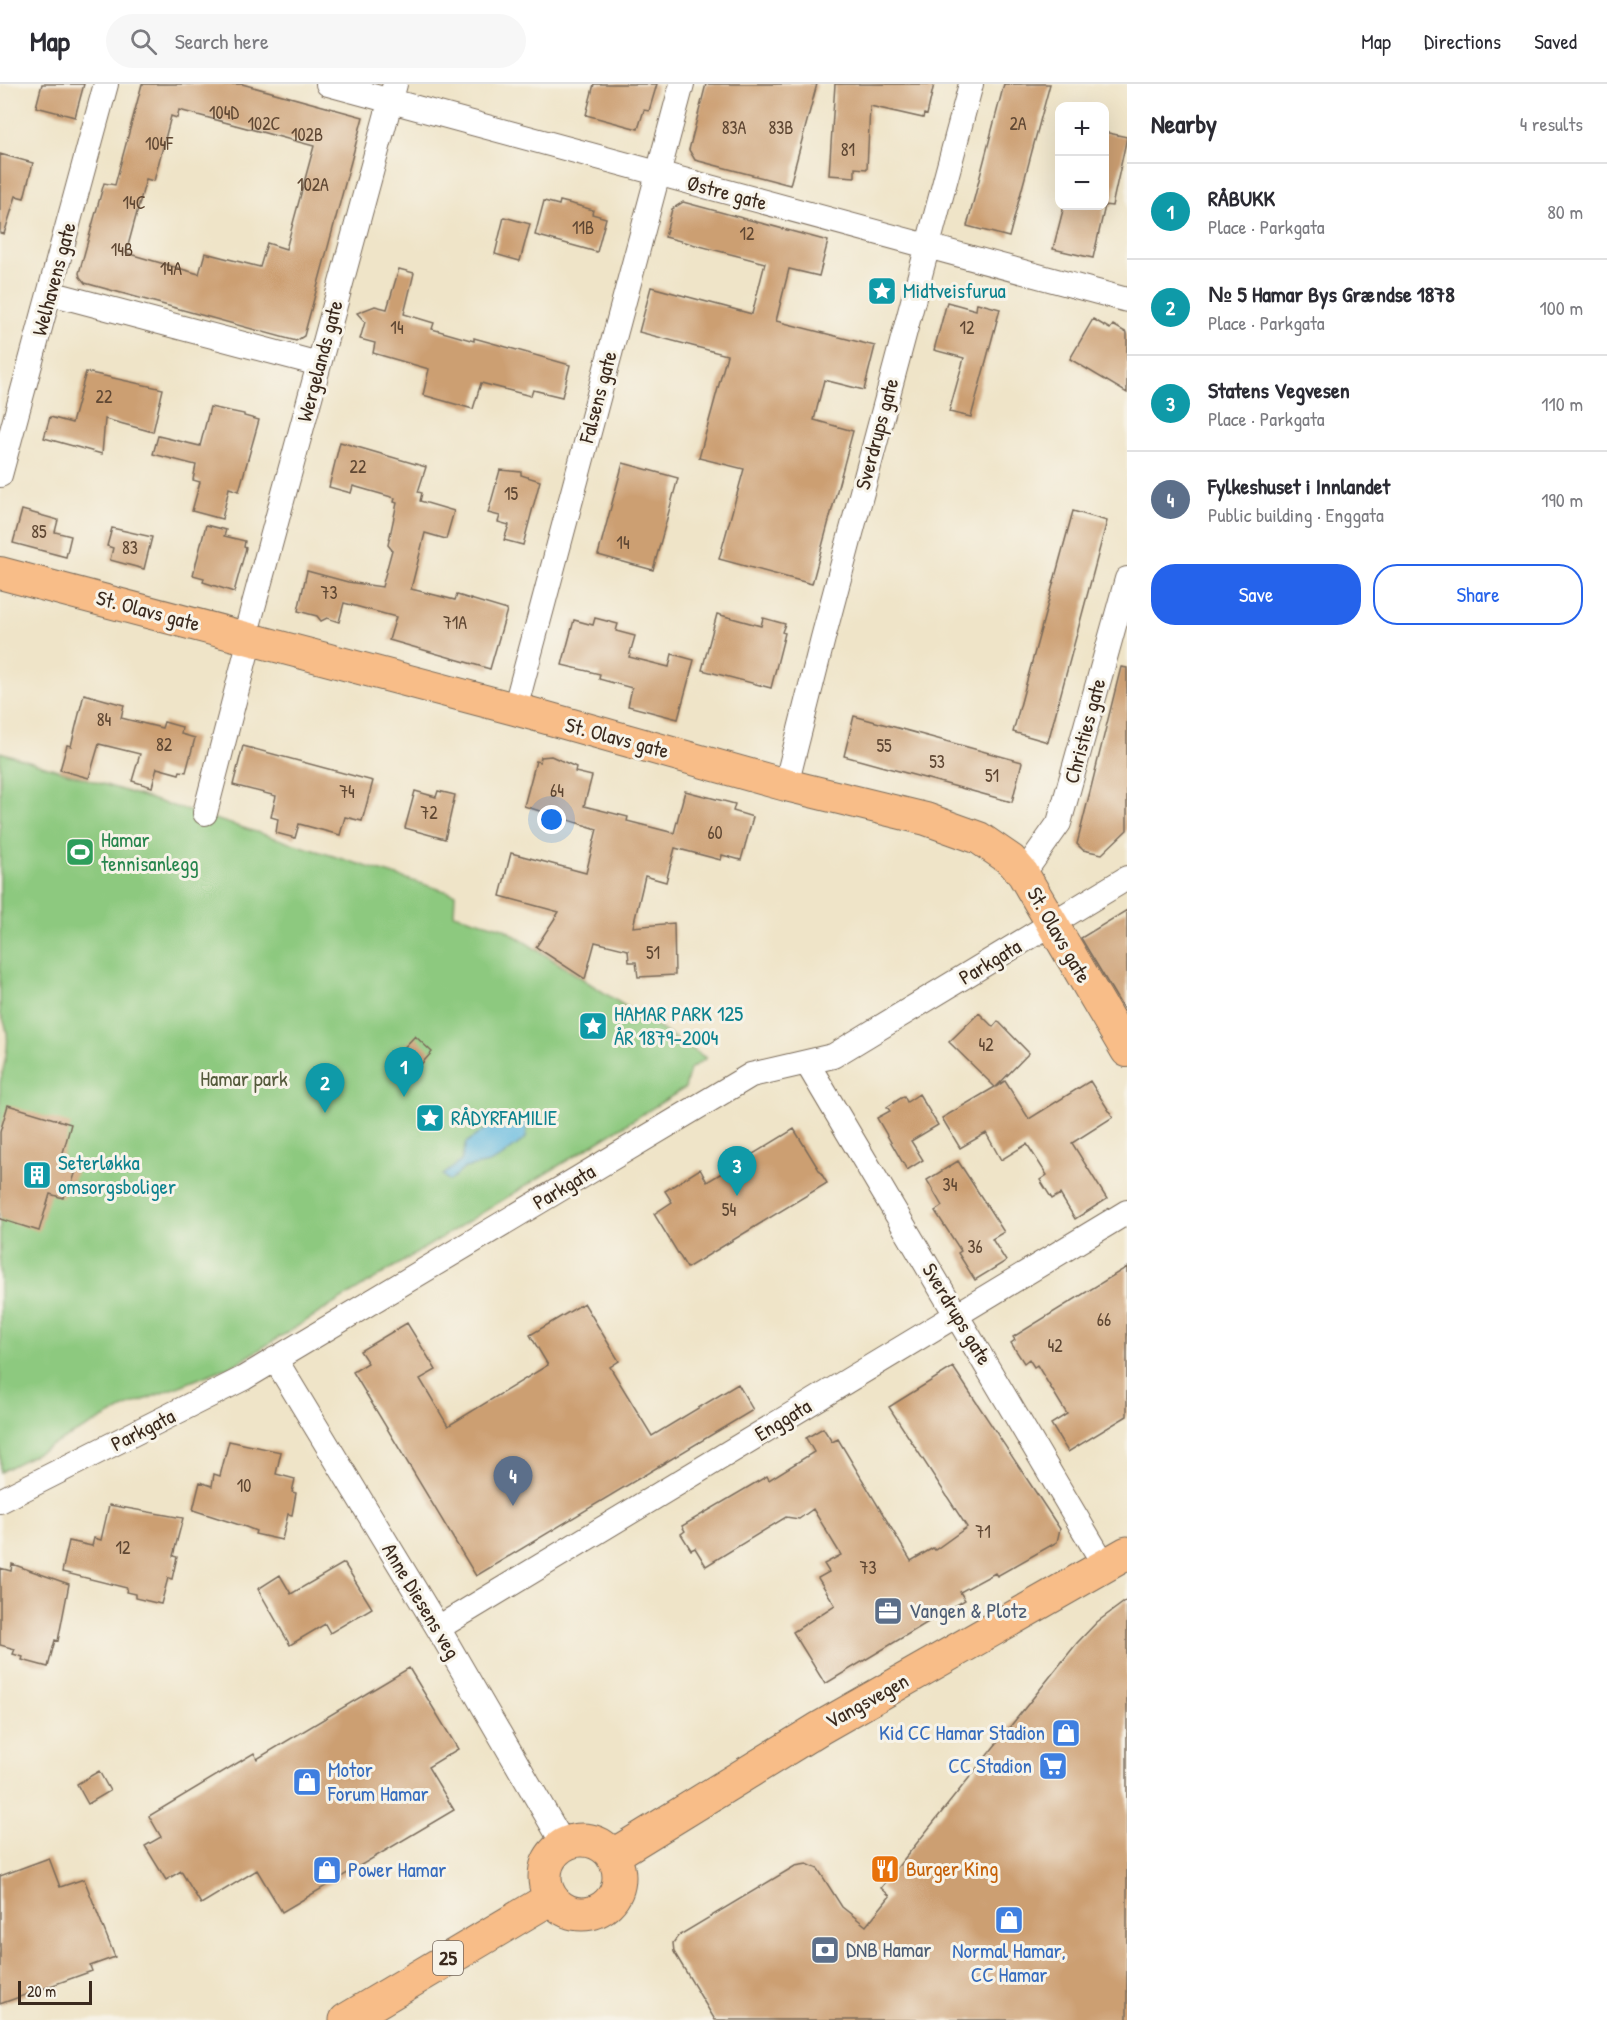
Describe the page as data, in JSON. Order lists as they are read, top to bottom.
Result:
{
  "streets": {
    "highway": ["Vangsvegen", "25"],
    "main road": ["St. Olavs gate"],
    "street": [
      "Østre gate",
      "Welhavens gate",
      "Wergelands gate",
      "Falsens gate",
      "Sverdrups gate",
      "Christies gate",
      "Parkgata",
      "Enggata",
      "Anne Diesens veg"
    ]
  },
  "crossings": [
    ["Østre gate", "Wergelands gate"],
    ["Østre gate", "Falsens gate"],
    ["Østre gate", "Sverdrups gate"],
    ["Wergelands gate", "St. Olavs gate"],
    ["Falsens gate", "St. Olavs gate"],
    ["Sverdrups gate", "St. Olavs gate"],
    ["Sverdrups gate", "Parkgata"],
    ["Sverdrups gate", "Enggata"],
    ["Sverdrups gate", "Vangsvegen"],
    ["St. Olavs gate", "Christies gate"],
    ["St. Olavs gate", "Parkgata"],
    ["Parkgata", "Anne Diesens veg"],
    ["Enggata", "Anne Diesens veg"],
    ["Anne Diesens veg", "Vangsvegen"],
    ["Anne Diesens veg", "25"],
    ["Vangsvegen", "25"]
  ],
  "parks": ["Hamar park"],
  "places": {
    "place": ["Midtveisfurua", "HAMAR PARK 125 ÅR 1879-2004", "RÅDYRFAMILIE"],
    "sports": ["Hamar tennisanlegg"],
    "building": ["Seterløkka omsorgsboliger"],
    "office": ["Vangen & Plotz"],
    "shop": [
      "Kid CC Hamar Stadion",
      "Motor Forum Hamar",
      "Power Hamar",
      "Normal Hamar, CC Hamar"
    ],
    "supermarket": ["CC Stadion"],
    "restaurant": ["Burger King"],
    "bank": ["DNB Hamar"]
  },
  "house_numbers": [
    "104D",
    "102C",
    "2A",
    "83A",
    "83B",
    "102B",
    "104F",
    "81",
    "102A",
    "14C",
    "11B",
    "12",
    "14B",
    "14A",
    "14",
    "12",
    "22",
    "22",
    "15",
    "85",
    "14",
    "83",
    "73",
    "71A",
    "84",
    "82",
    "55",
    "53",
    "51",
    "64",
    "74",
    "72",
    "60",
    "51",
    "42",
    "34",
    "54",
    "36",
    "66",
    "42",
    "10",
    "71",
    "12",
    "73"
  ],
  "scale_bar": "20 m",
  "page": {
    "header": "Map",
    "search": "Search here",
    "nav": ["Map", "Directions", "Saved"],
    "heading": ["Nearby", "4 results"],
    "map_buttons": ["+", "−"],
    "list": [
      {
        "mark": "1",
        "name": "RÅBUKK",
        "note": "Place · Parkgata",
        "value": "80 m"
      },
      {
        "mark": "2",
        "name": "№ 5 Hamar Bys Grændse 1878",
        "note": "Place · Parkgata",
        "value": "100 m"
      },
      {
        "mark": "3",
        "name": "Statens Vegvesen",
        "note": "Place · Parkgata",
        "value": "110 m"
      },
      {
        "mark": "4",
        "name": "Fylkeshuset i Innlandet",
        "note": "Public building · Enggata",
        "value": "190 m"
      }
    ],
    "buttons": ["Save", "Share"],
    "pins": [
      "1",
      "2",
      "3",
      "4"
    ],
    "scale": "20 m"
  }
}
